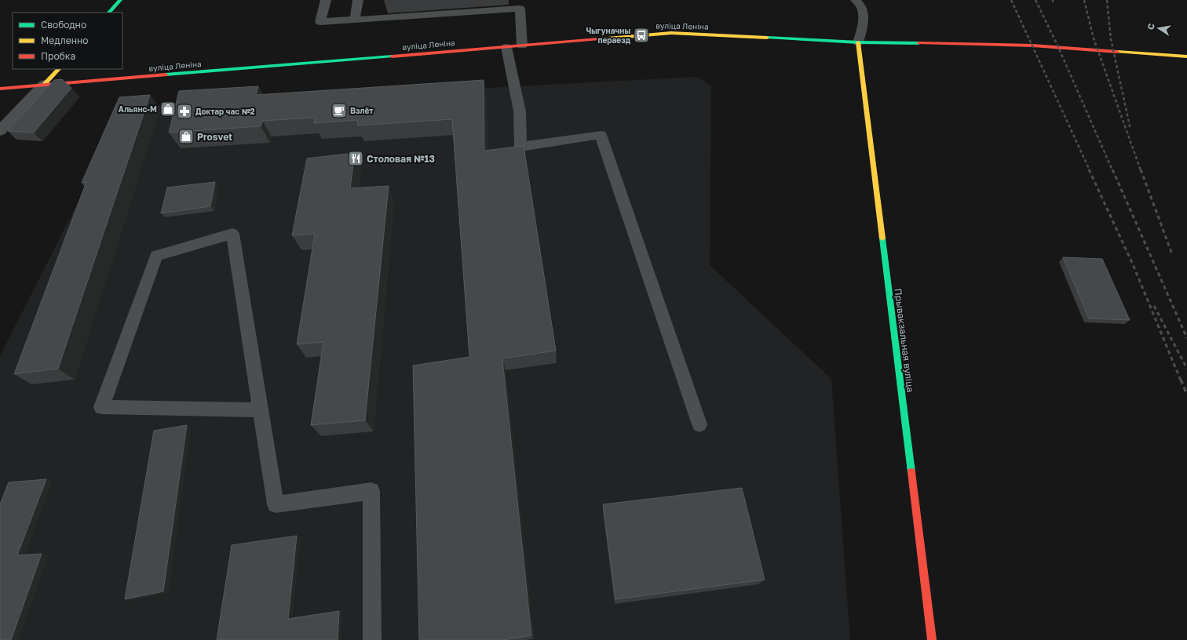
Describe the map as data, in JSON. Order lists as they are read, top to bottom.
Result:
{
  "streets": {
    "street": ["вуліца Леніна", "Прывакзальная вуліца"]
  },
  "crossings": [
    ["вуліца Леніна", "Прывакзальная вуліца"]
  ],
  "places": {
    "bus stop": ["Чыгуначны пераезд"],
    "shop": ["Альянс-М", "Prosvet"],
    "cafe": ["Взлёт"],
    "pharmacy": ["Доктар час №2"],
    "restaurant": ["Столовая №13"]
  },
  "legend": ["Свободно", "Медленно", "Пробка"],
  "north": "left"
}
